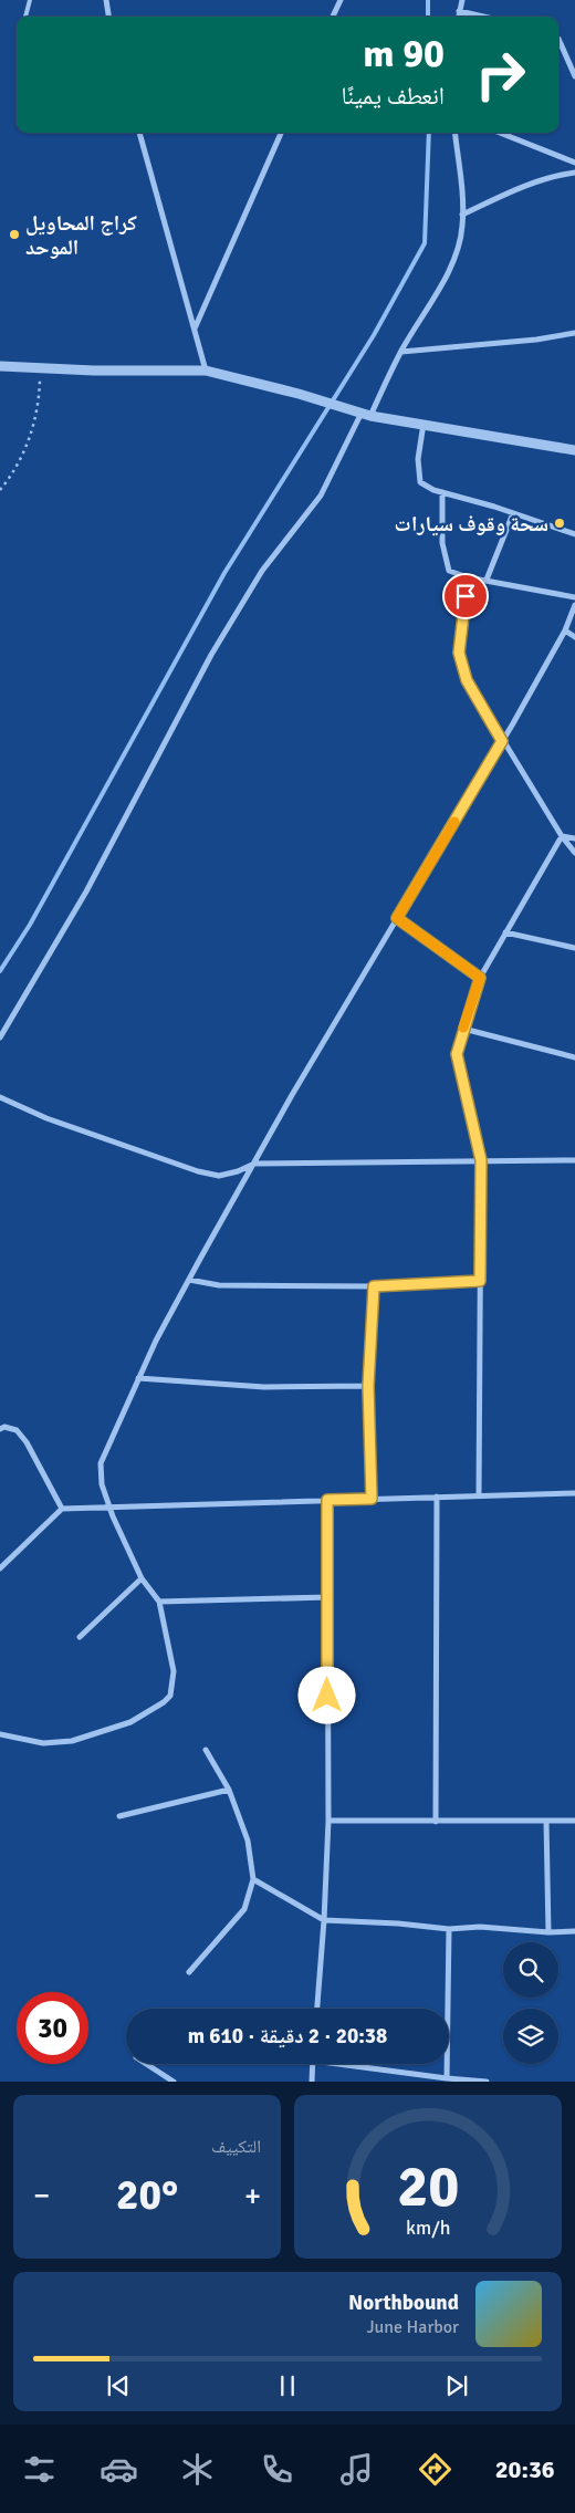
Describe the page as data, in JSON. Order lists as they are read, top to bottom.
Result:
{
  "places": ["كراج المحاويل الموحد", "سحة وقوف سيارات"],
  "page": {
    "turn": ["90 m", "انعطف يمينًا"],
    "limit": "30",
    "trip": "20:38 · 2 دقيقة · 610 m",
    "tile": "التكييف",
    "heat": ["−", "20°", "+"],
    "song": ["Northbound", "June Harbor"],
    "tabs": "20:36",
    "gauge": ["20", "km/h"]
  }
}
